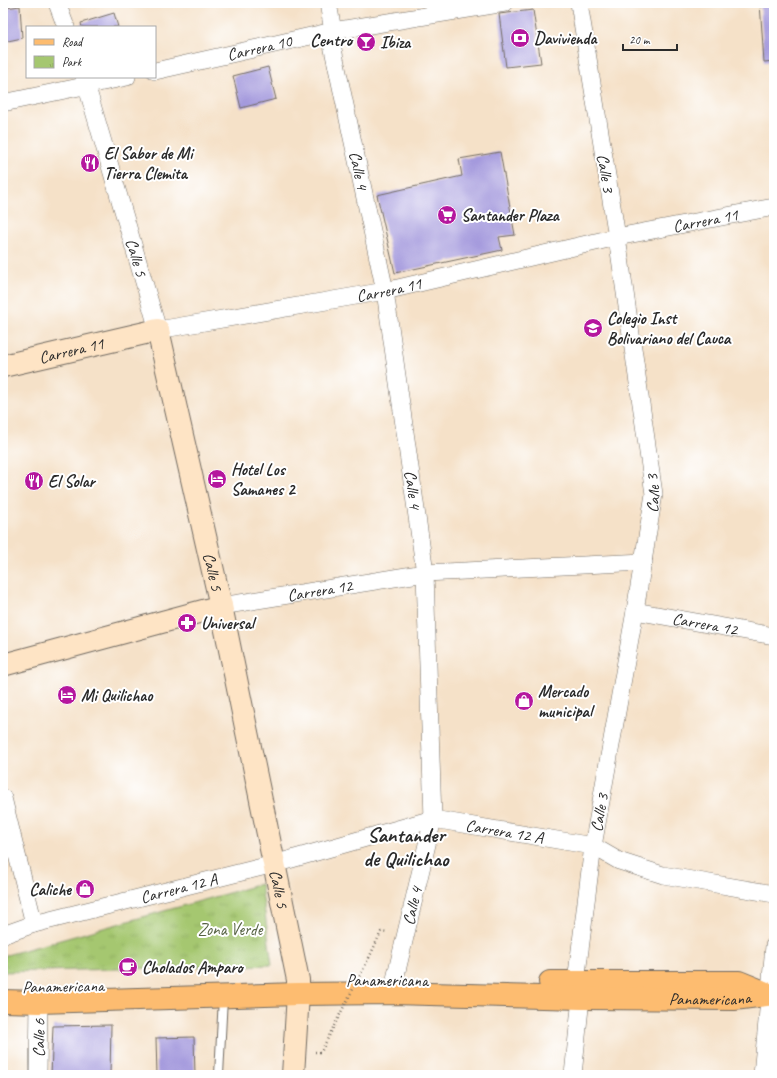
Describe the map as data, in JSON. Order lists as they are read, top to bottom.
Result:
{
  "streets": {
    "main road": ["Panamericana"],
    "street": [
      "Carrera 10",
      "Calle 4",
      "Calle 3",
      "Carrera 11",
      "Calle 5",
      "Carrera 12",
      "Carrera 12 A",
      "Calle 6"
    ]
  },
  "crossings": [
    ["Carrera 10", "Calle 4"],
    ["Calle 4", "Carrera 11"],
    ["Calle 4", "Carrera 12"],
    ["Calle 4", "Carrera 12 A"],
    ["Calle 4", "Panamericana"],
    ["Calle 3", "Carrera 11"],
    ["Calle 3", "Carrera 12"],
    ["Calle 3", "Carrera 12 A"],
    ["Calle 3", "Panamericana"],
    ["Carrera 11", "Calle 5"],
    ["Calle 5", "Carrera 12"],
    ["Calle 5", "Carrera 12 A"],
    ["Calle 5", "Panamericana"],
    ["Panamericana", "Calle 6"]
  ],
  "districts": ["Centro", "Santander de Quilichao"],
  "parks": ["Zona Verde"],
  "places": {
    "bank": ["Davivienda"],
    "bar": ["Ibiza"],
    "restaurant": ["El Sabor de Mi Tierra Clemita", "El Solar"],
    "supermarket": ["Santander Plaza"],
    "school or university": ["Colegio Inst Bolivariano del Cauca"],
    "hotel": ["Hotel Los Samanes 2", "Mi Quilichao"],
    "pharmacy": ["Universal"],
    "shop": ["Mercado municipal", "Caliche"],
    "cafe": ["Cholados Amparo"]
  },
  "legend": ["Road", "Park"],
  "scale_bar": "20 m"
}
